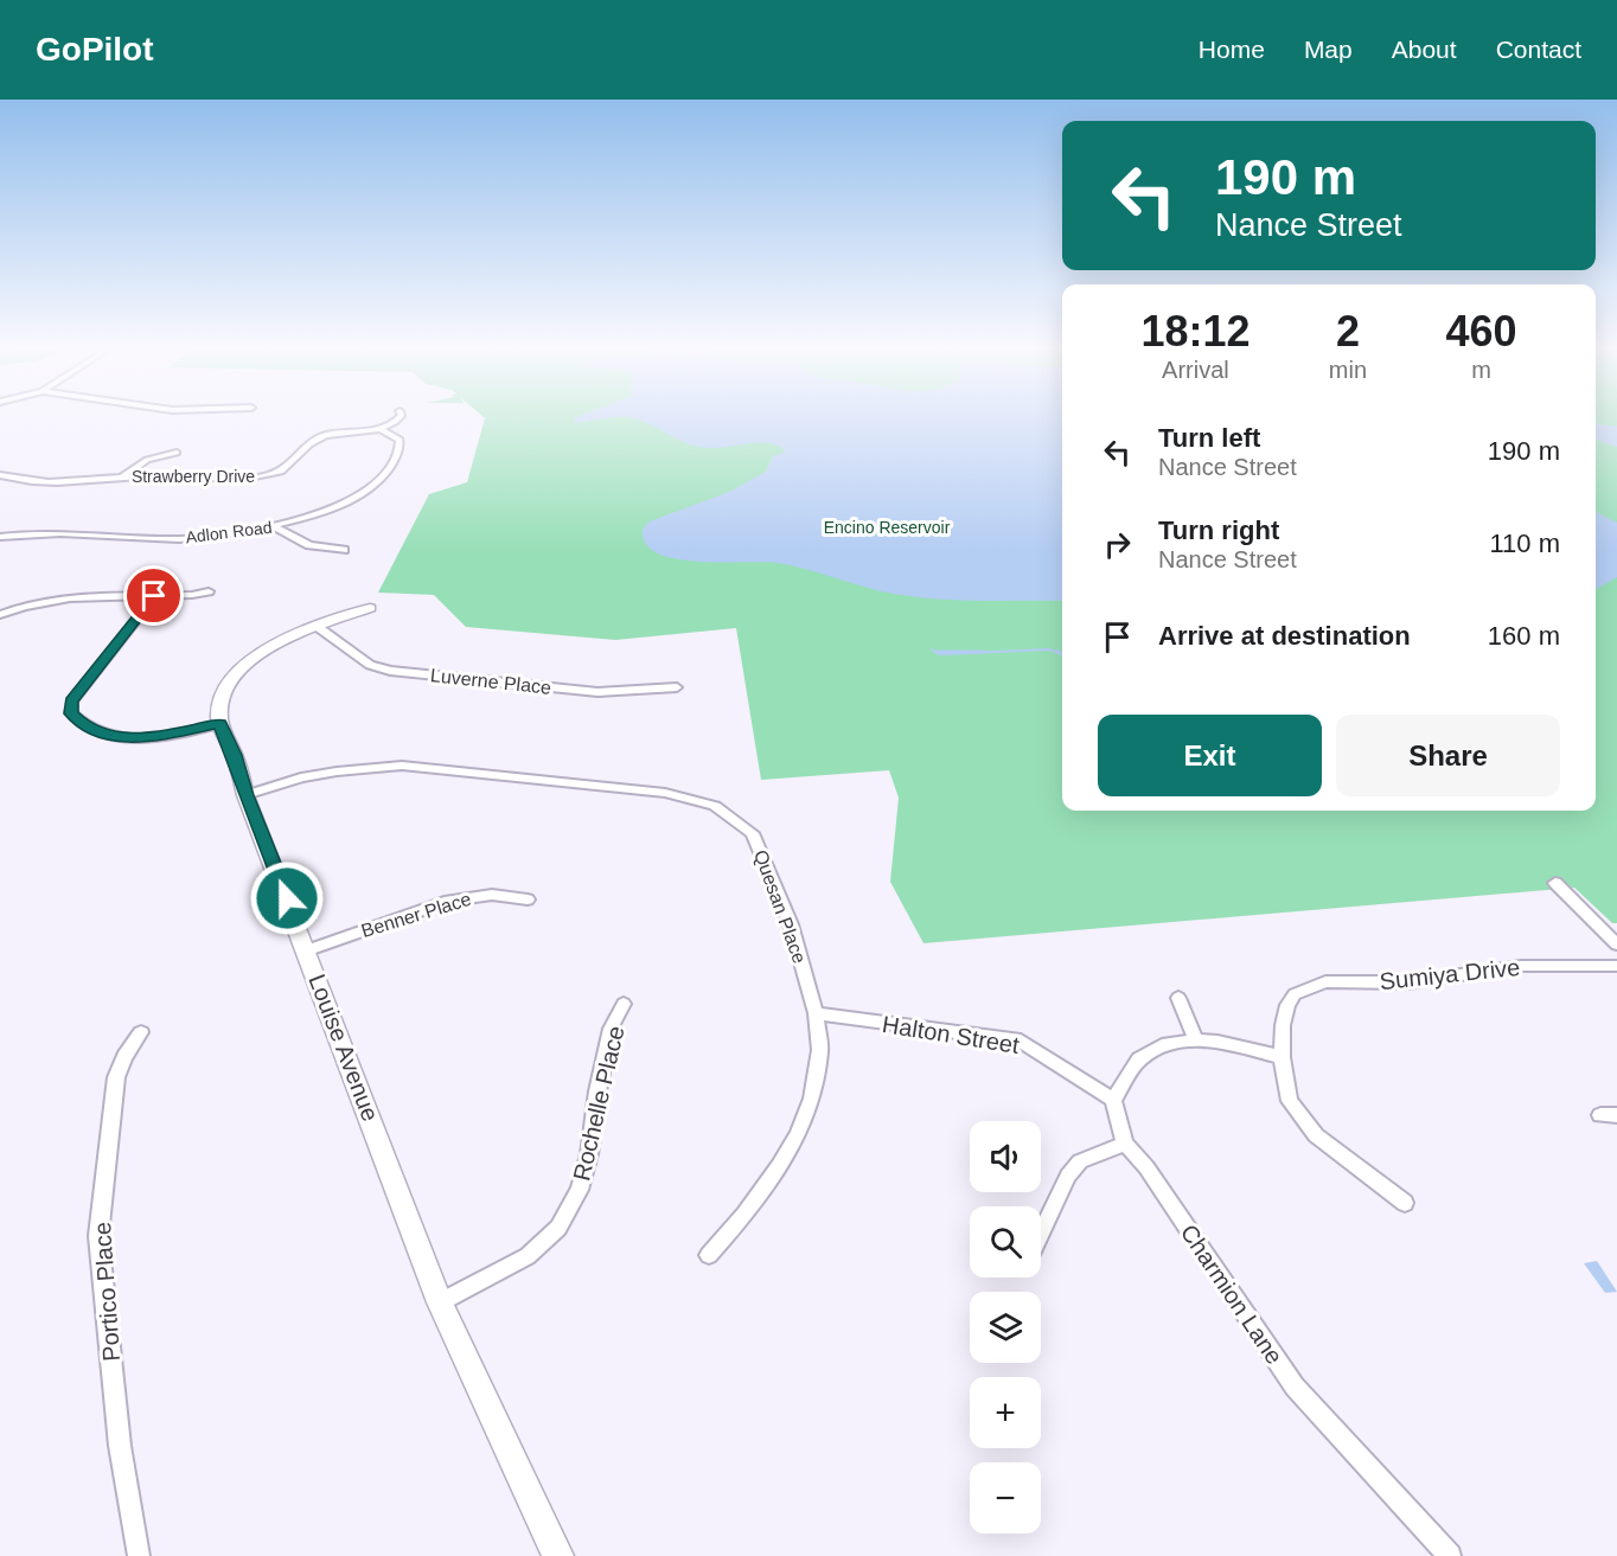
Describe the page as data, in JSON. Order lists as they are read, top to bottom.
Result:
{
  "streets": {
    "street": [
      "Strawberry Drive",
      "Adlon Road",
      "Luverne Place",
      "Quesan Place",
      "Benner Place",
      "Sumiya Drive",
      "Halton Street",
      "Louise Avenue",
      "Rochelle Place",
      "Portico Place",
      "Charmion Lane"
    ]
  },
  "crossings": [
    ["Strawberry Drive", "Adlon Road"],
    ["Quesan Place", "Halton Street"],
    ["Quesan Place", "Louise Avenue"],
    ["Benner Place", "Louise Avenue"],
    ["Halton Street", "Charmion Lane"],
    ["Louise Avenue", "Rochelle Place"]
  ],
  "parks": ["Encino Reservoir"],
  "page": {
    "header": "GoPilot",
    "nav": [
      "Home",
      "Map",
      "About",
      "Contact"
    ],
    "turn": ["190 m", "Nance Street"],
    "eta": [
      "18:12",
      "Arrival",
      "2",
      "min",
      "460",
      "m"
    ],
    "list": [
      {
        "name": "Turn left",
        "note": "Nance Street",
        "value": "190 m"
      },
      {
        "name": "Turn right",
        "note": "Nance Street",
        "value": "110 m"
      },
      {
        "name": "Arrive at destination",
        "value": "160 m"
      }
    ],
    "buttons": ["Exit", "Share"],
    "map_buttons": ["+", "−"]
  }
}
